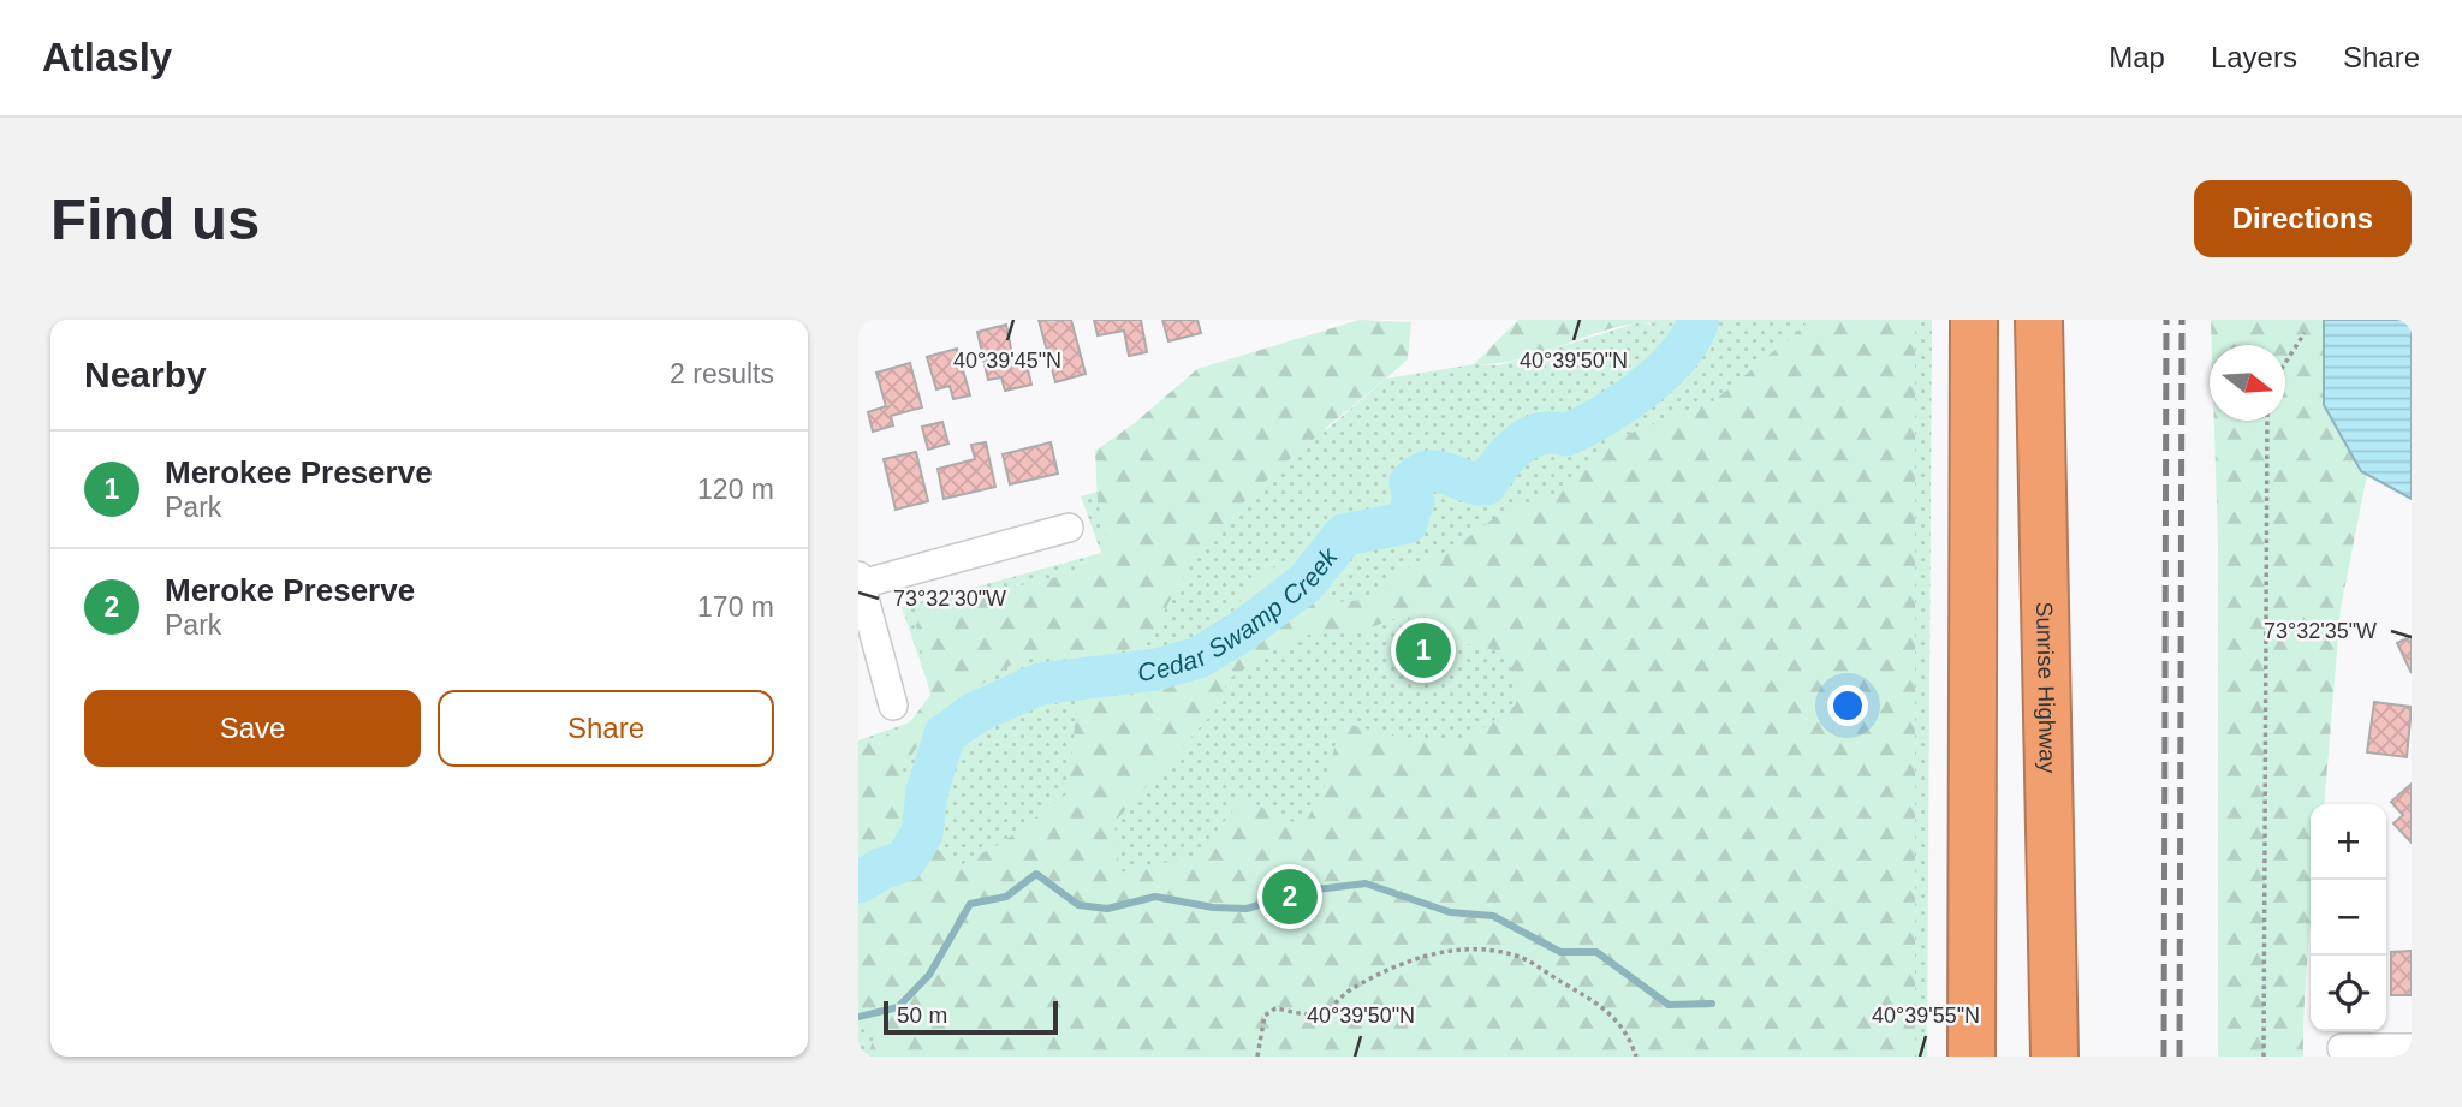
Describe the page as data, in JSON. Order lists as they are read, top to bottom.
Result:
{
  "streets": {
    "highway": ["Sunrise Highway"]
  },
  "water": ["Cedar Swamp Creek"],
  "scale_bar": "50 m",
  "north": "right",
  "page": {
    "header": "Atlasly",
    "nav": ["Map", "Layers", "Share"],
    "buttons": [
      "Directions",
      ["Save", "Share"]
    ],
    "title": "Find us",
    "heading": ["Nearby", "2 results"],
    "list": [
      {
        "mark": "1",
        "name": "Merokee Preserve",
        "note": "Park",
        "value": "120 m"
      },
      {
        "mark": "2",
        "name": "Meroke Preserve",
        "note": "Park",
        "value": "170 m"
      }
    ],
    "pins": ["1", "2"],
    "map_buttons": ["+", "−"],
    "scale": "50 m"
  },
  "coordinates": [
    "40°39'45\"N",
    "40°39'50\"N",
    "73°32'30\"W",
    "73°32'35\"W",
    "40°39'55\"N"
  ]
}
